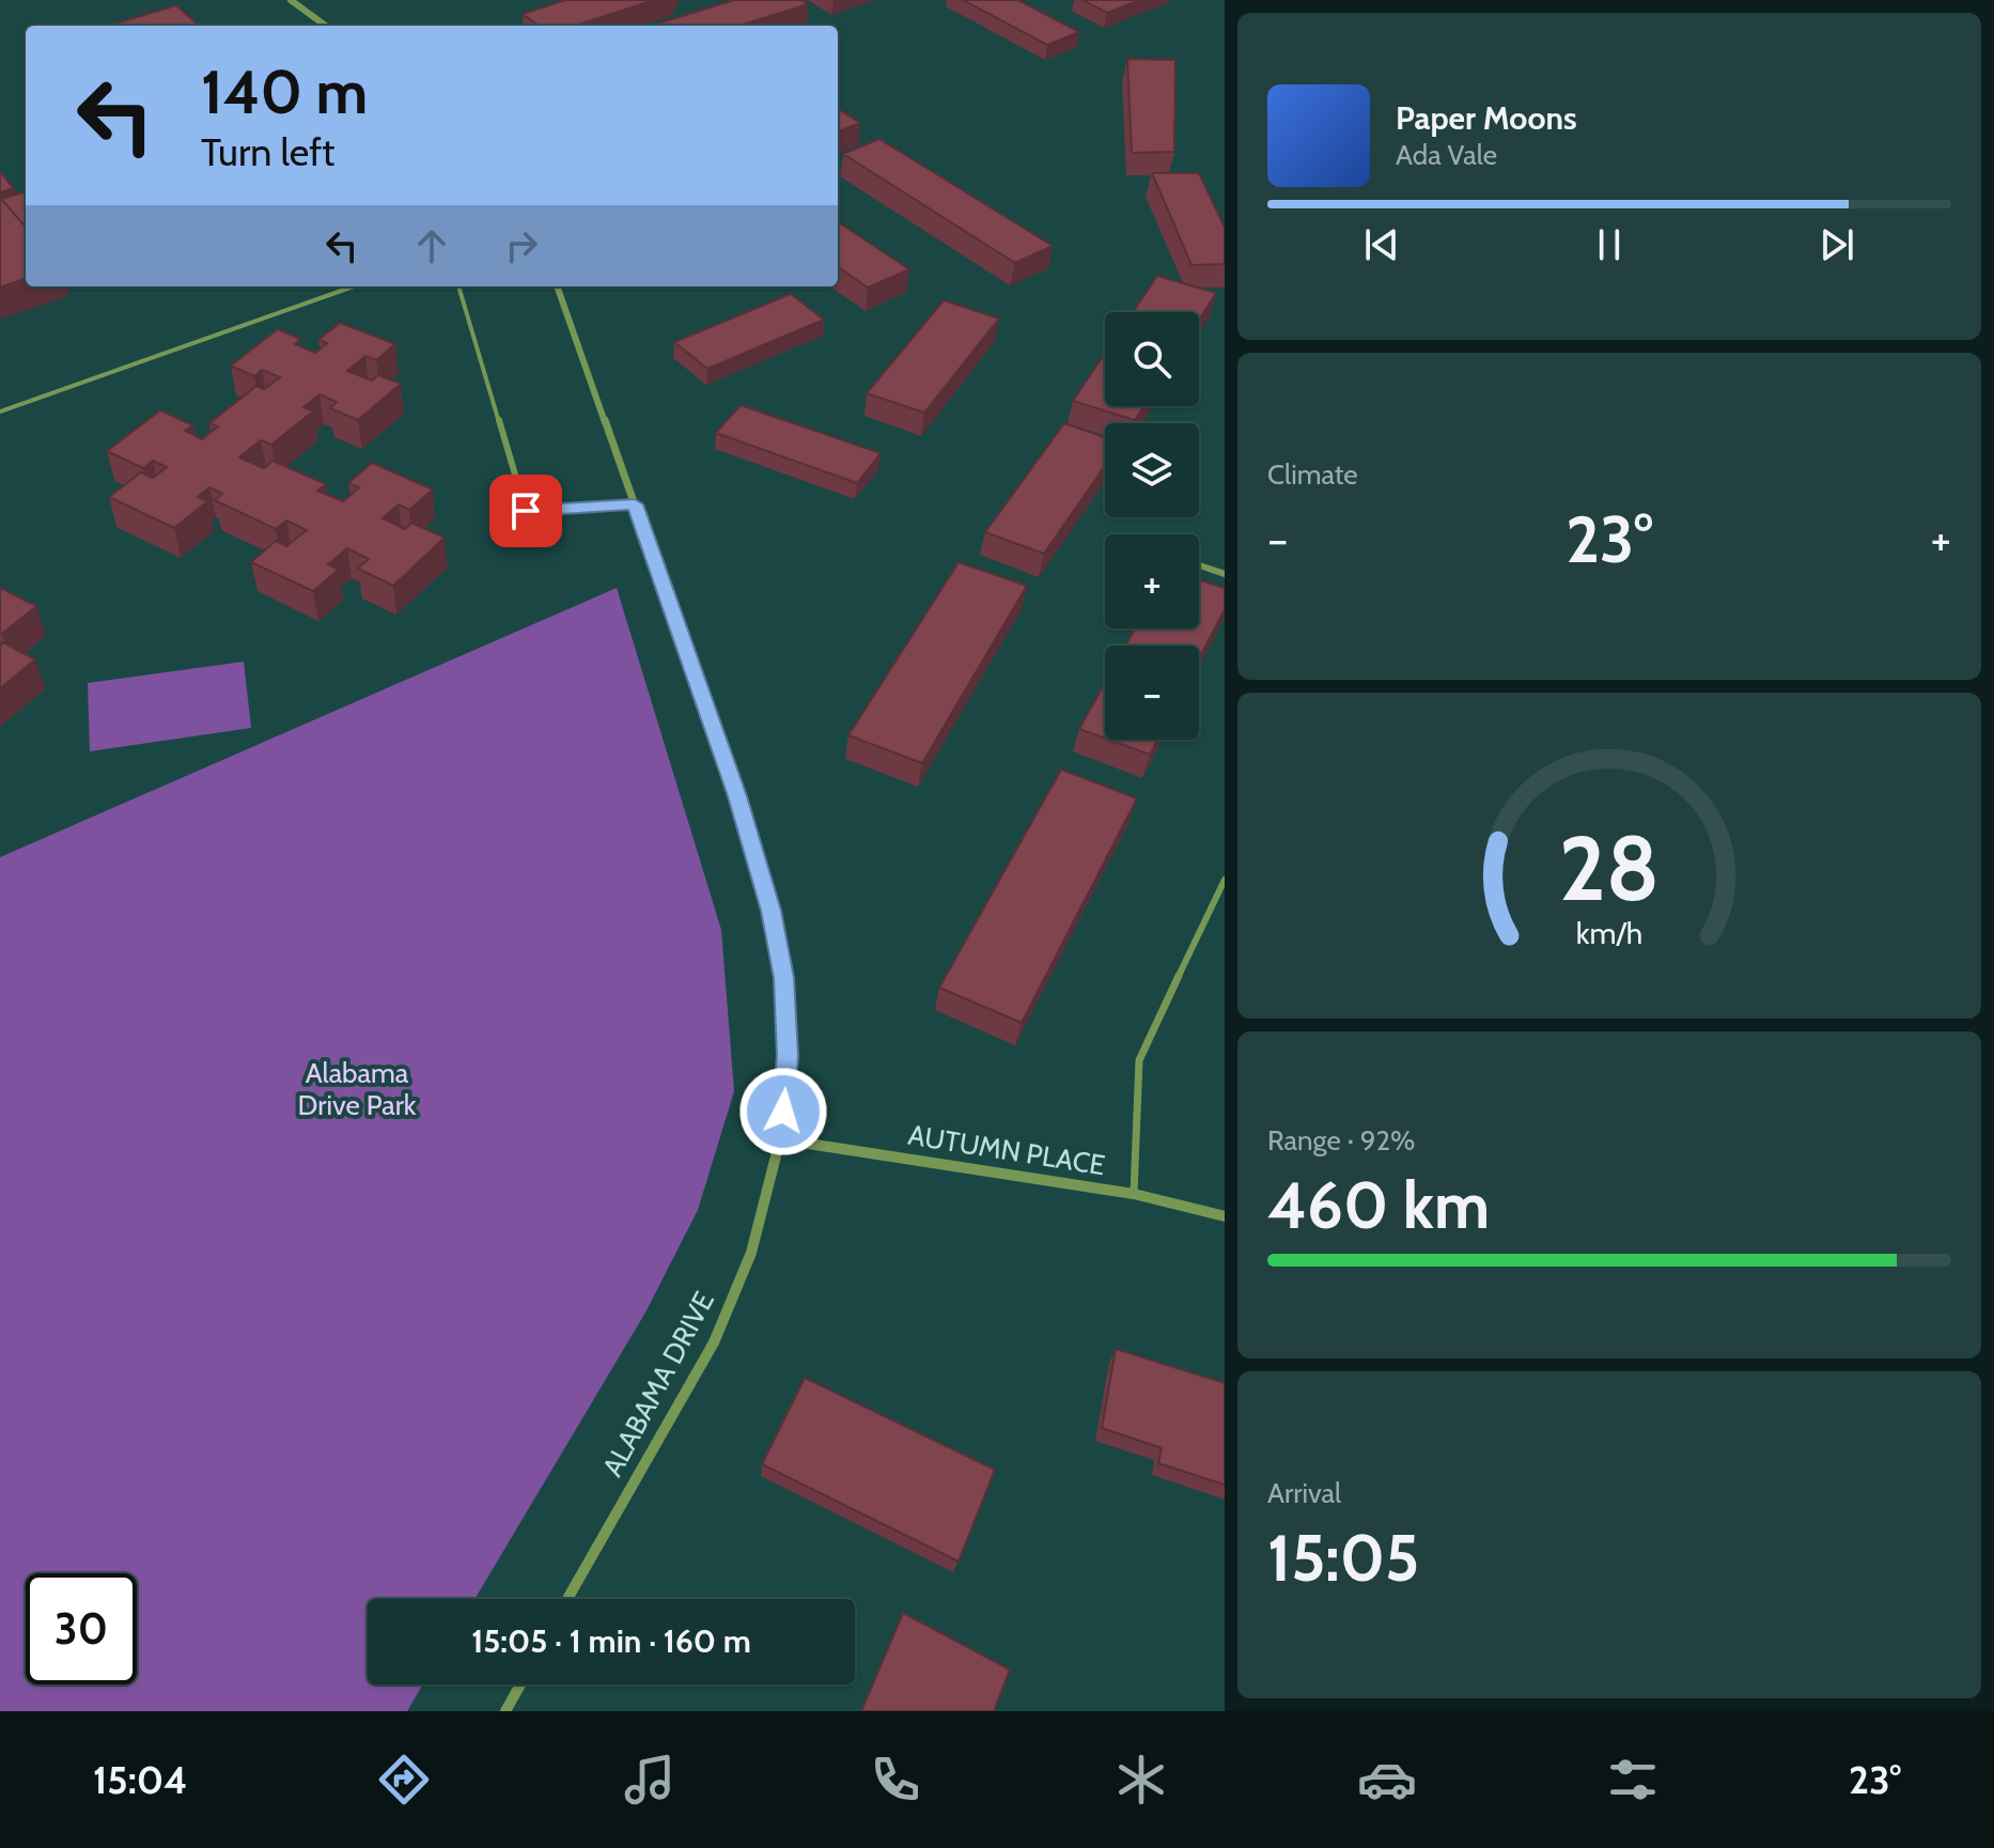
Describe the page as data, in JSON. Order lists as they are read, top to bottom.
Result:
{
  "streets": {
    "street": ["AUTUMN PLACE", "ALABAMA DRIVE"]
  },
  "crossings": [
    ["AUTUMN PLACE", "ALABAMA DRIVE"]
  ],
  "parks": ["Alabama Drive Park"],
  "page": {
    "turn": ["140 m", "Turn left"],
    "song": ["Paper Moons", "Ada Vale"],
    "map_buttons": ["+", "−"],
    "tile": [
      "Climate",
      ["Range · 92%", "460 km"],
      ["Arrival", "15:05"]
    ],
    "heat": ["−", "23°", "+"],
    "limit": "30",
    "trip": "15:05 · 1 min · 160 m",
    "tabs": ["15:04", "23°"],
    "gauge": ["28", "km/h"]
  }
}
